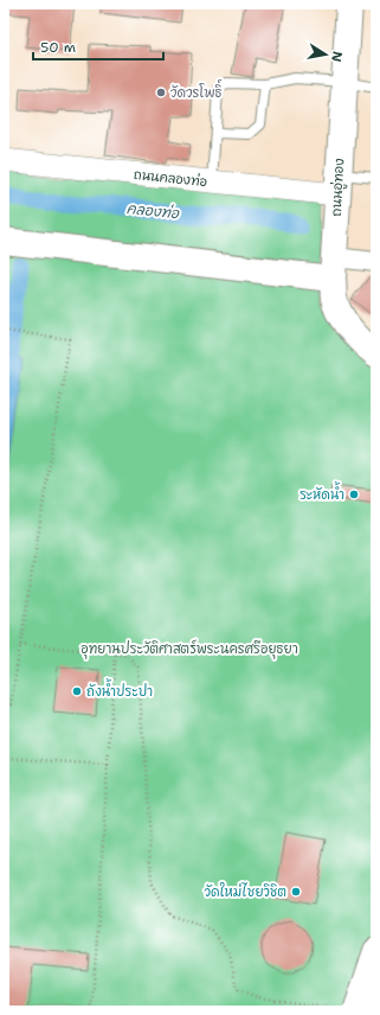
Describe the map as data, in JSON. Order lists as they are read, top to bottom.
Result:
{
  "streets": {
    "main road": ["ถนนอู่ทอง"],
    "street": ["ถนนคลองท่อ"]
  },
  "crossings": [
    ["ถนนคลองท่อ", "ถนนอู่ทอง"]
  ],
  "water": ["คลองท่อ"],
  "parks": ["อุทยานประวัติศาสตร์พระนครศรีอยุธยา"],
  "places": [
    "วัดวรโพธิ์",
    "ระหัดน้ำ",
    "ถังน้ำประปา",
    "วัดใหม่ไชยวิชิต"
  ],
  "scale_bar": "50 m",
  "north": "right"
}
